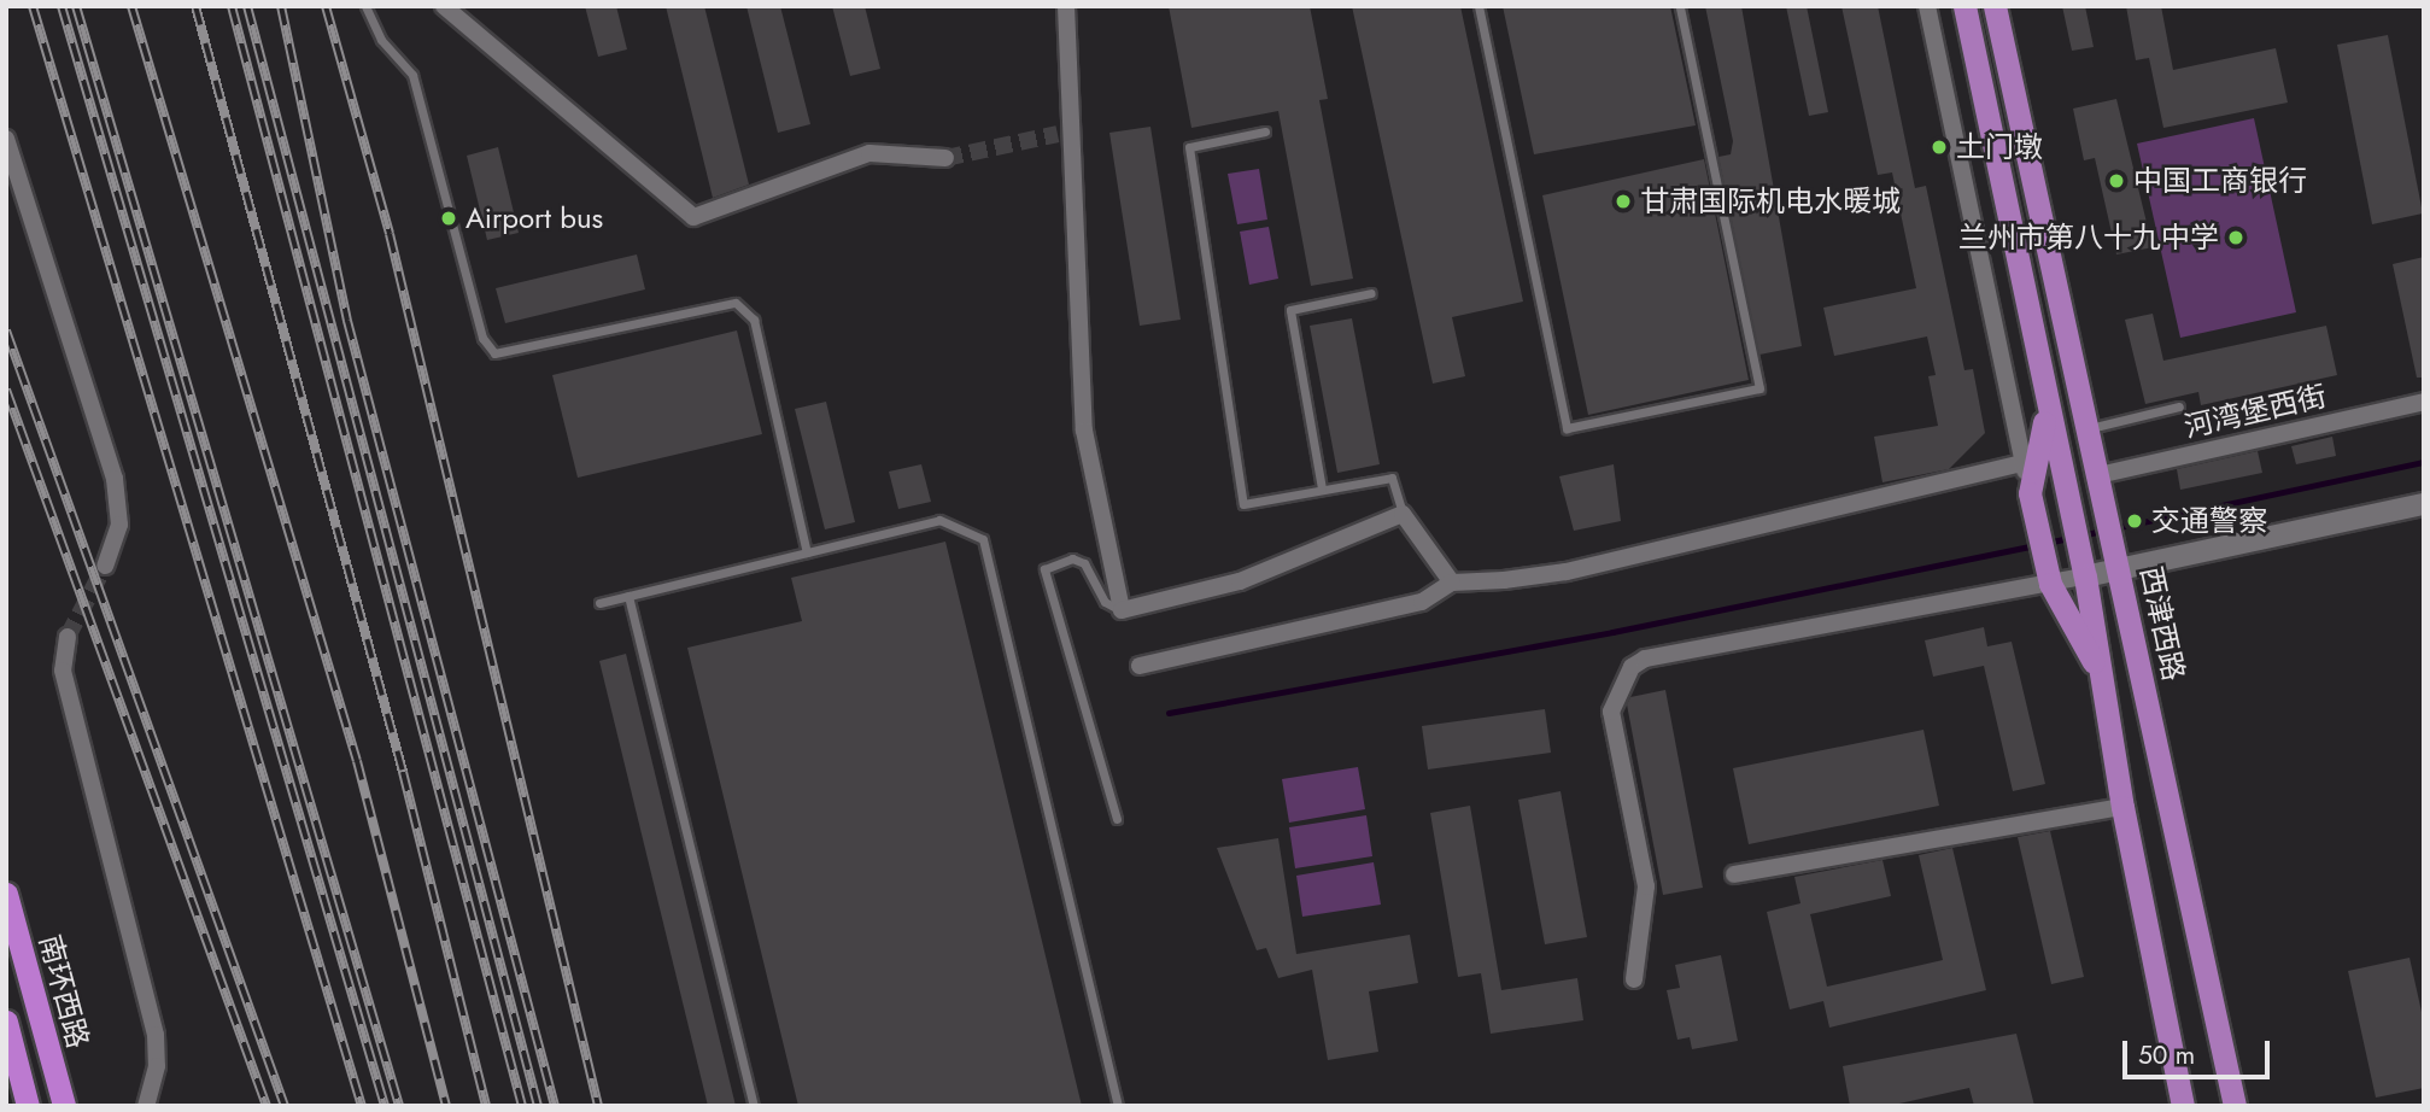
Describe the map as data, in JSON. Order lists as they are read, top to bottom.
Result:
{
  "streets": {
    "highway": ["南环西路"],
    "main road": ["西津西路"],
    "street": ["河湾堡西街"]
  },
  "crossings": [
    ["河湾堡西街", "西津西路"]
  ],
  "places": [
    "土门墩",
    "中国工商银行",
    "甘肃国际机电水暖城",
    "Airport bus",
    "兰州市第八十九中学",
    "交通警察"
  ],
  "scale_bar": "50 m"
}
